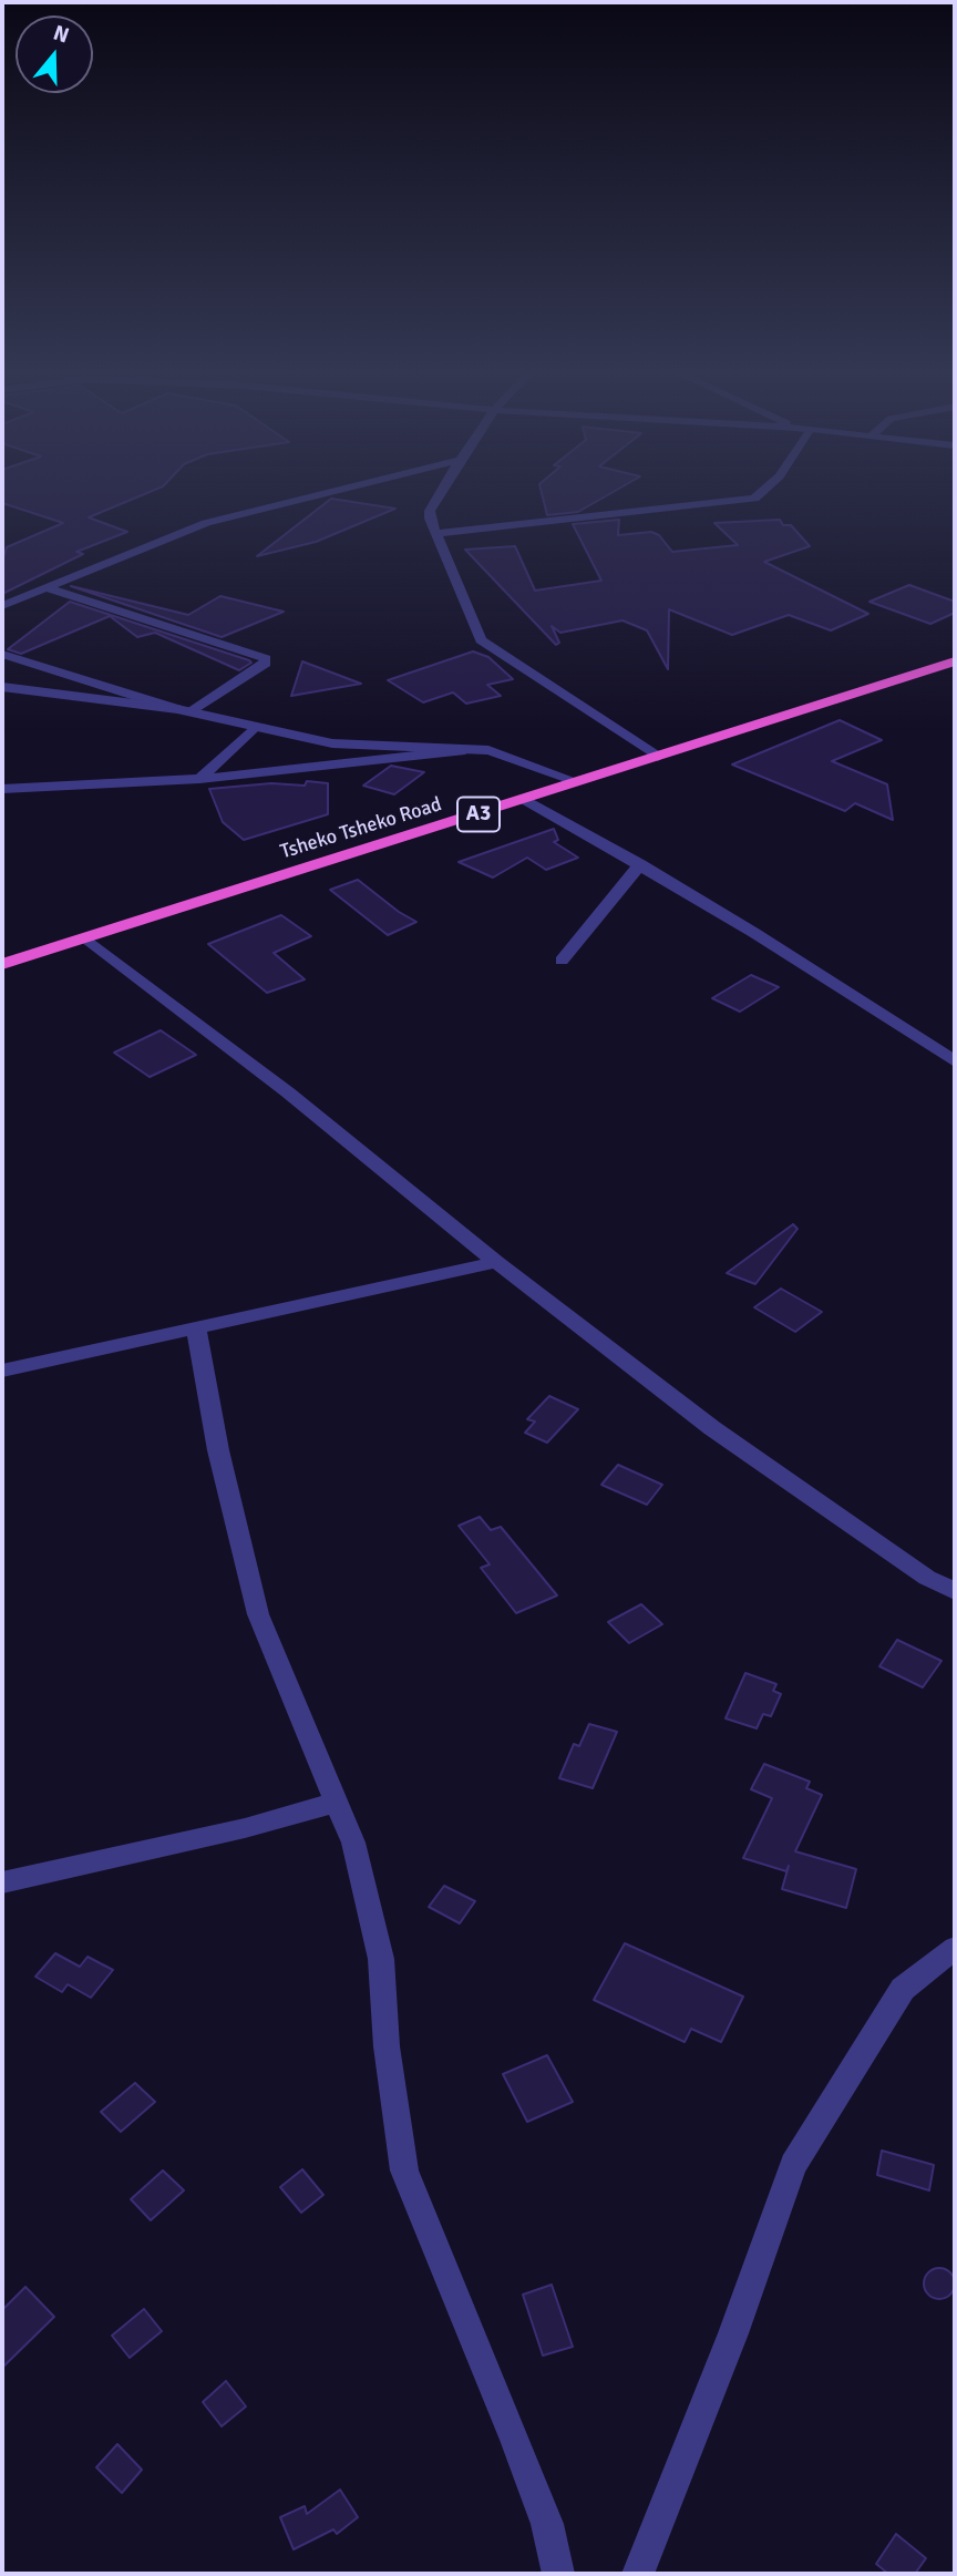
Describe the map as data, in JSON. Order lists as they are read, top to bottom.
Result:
{
  "streets": {
    "highway": ["A3", "Tsheko Tsheko Road"]
  },
  "north": "top"
}
